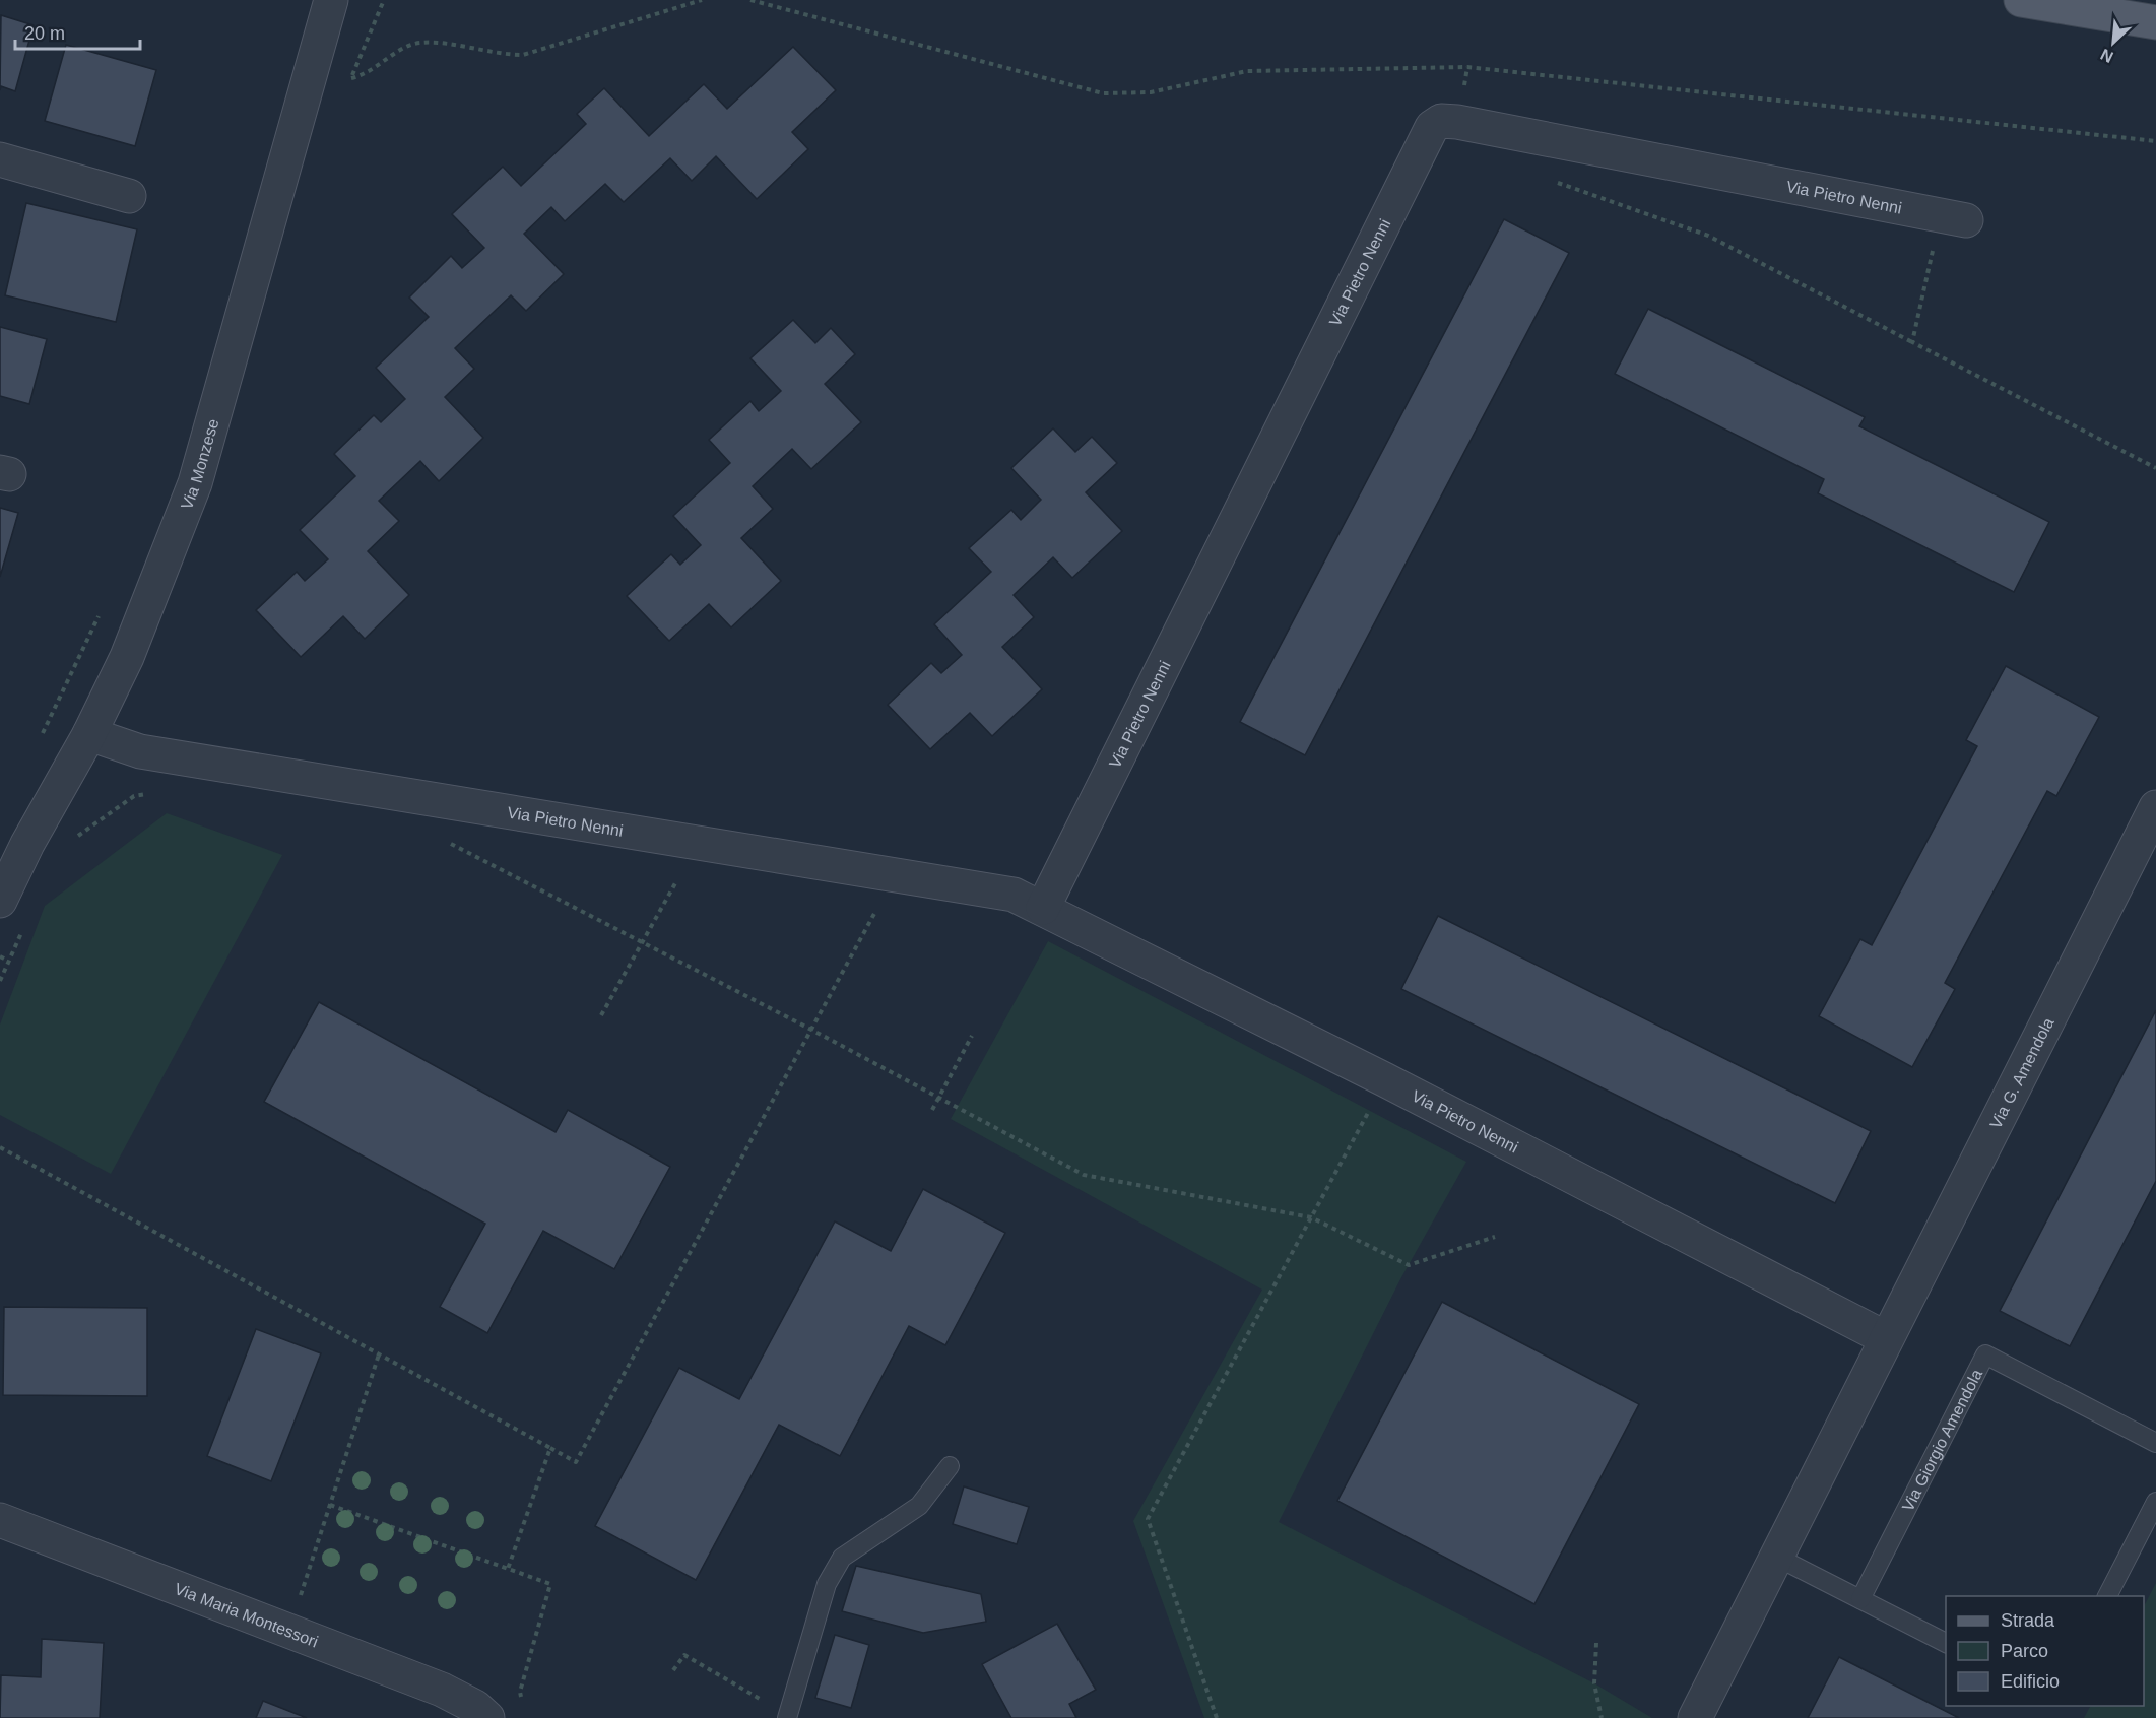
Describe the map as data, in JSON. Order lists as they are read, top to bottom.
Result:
{
  "streets": {
    "street": [
      "Via Pietro Nenni",
      "Via Monzese",
      "Via G. Amendola",
      "Via Maria Montessori"
    ],
    "lane": ["Via Giorgio Amendola"]
  },
  "crossings": [
    ["Via Pietro Nenni", "Via Monzese"],
    ["Via Pietro Nenni", "Via G. Amendola"]
  ],
  "legend": ["Strada", "Parco", "Edificio"],
  "scale_bar": "20 m",
  "north": "bottom left"
}
